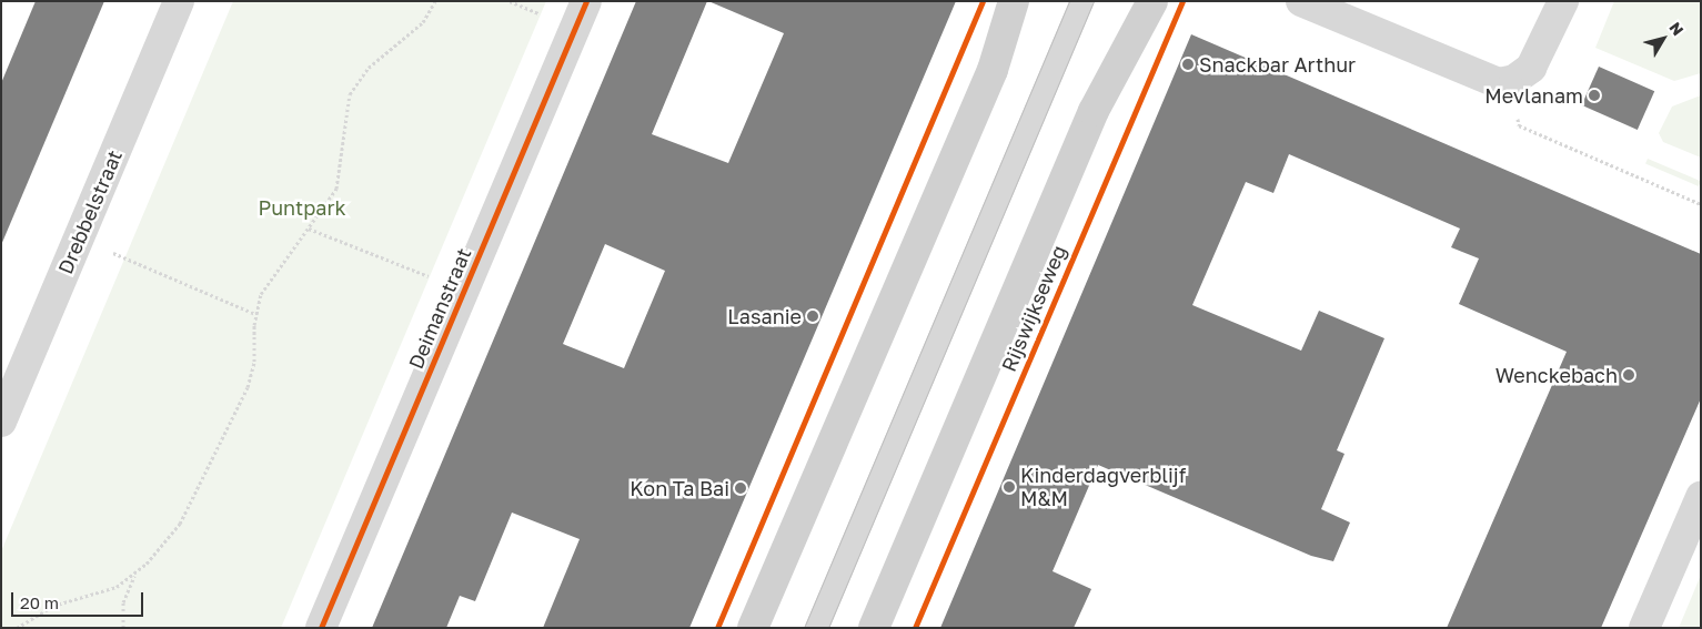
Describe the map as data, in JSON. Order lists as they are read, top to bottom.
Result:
{
  "streets": {
    "main road": ["Rijswijkseweg"],
    "street": ["Drebbelstraat", "Deimanstraat"]
  },
  "parks": ["Puntpark"],
  "places": [
    "Snackbar Arthur",
    "Mevlanam",
    "Lasanie",
    "Wenckebach",
    "Kinderdagverblijf M&M",
    "Kon Ta Bai"
  ],
  "scale_bar": "20 m",
  "north": "top right"
}
